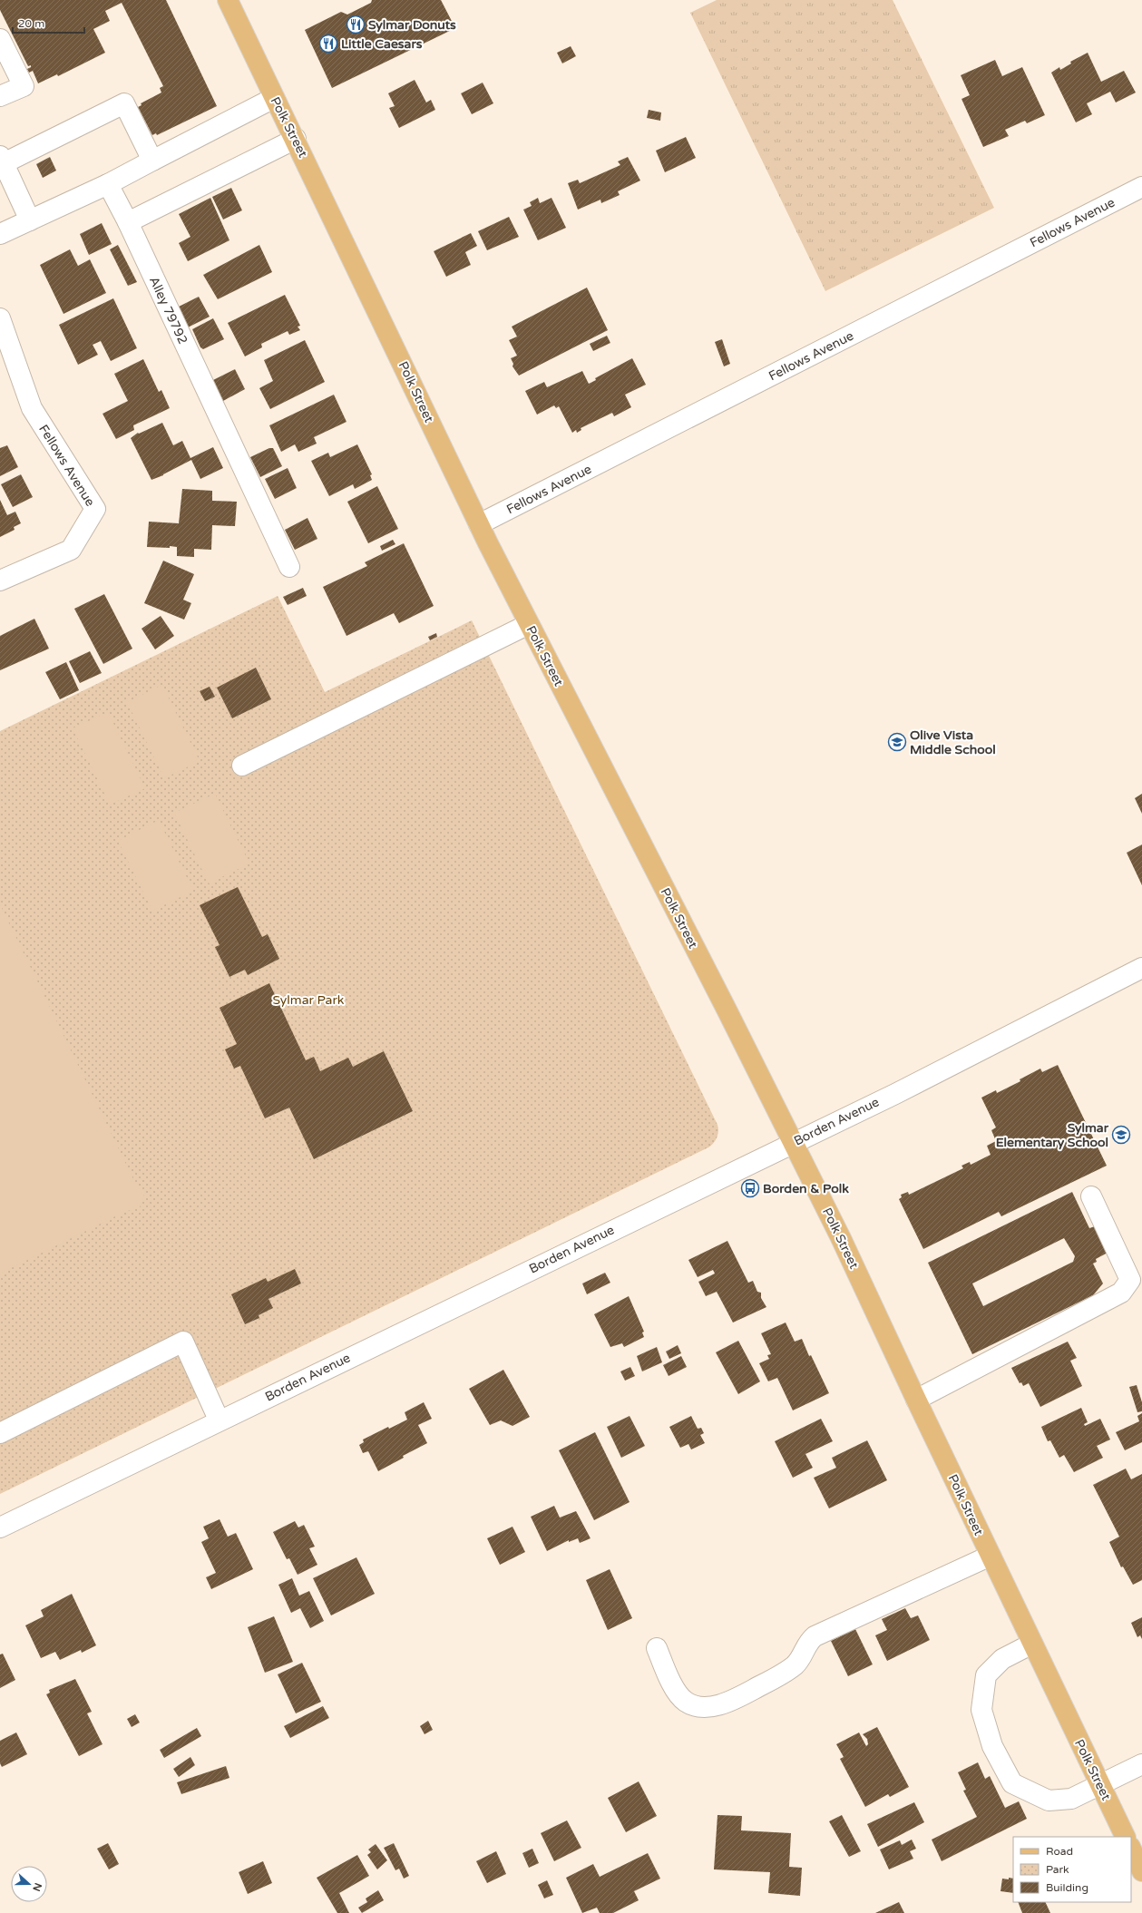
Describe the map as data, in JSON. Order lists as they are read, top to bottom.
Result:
{
  "streets": {
    "main road": ["Polk Street"],
    "street": ["Fellows Avenue", "Alley 79792", "Borden Avenue"]
  },
  "crossings": [
    ["Polk Street", "Fellows Avenue"],
    ["Polk Street", "Borden Avenue"]
  ],
  "parks": ["Sylmar Park"],
  "places": {
    "restaurant": ["Sylmar Donuts", "Little Caesars"],
    "school or university": ["Olive Vista Middle School", "Sylmar Elementary School"],
    "bus stop": ["Borden & Polk"]
  },
  "legend": ["Road", "Park", "Building"],
  "scale_bar": "20 m",
  "north": "right"
}
